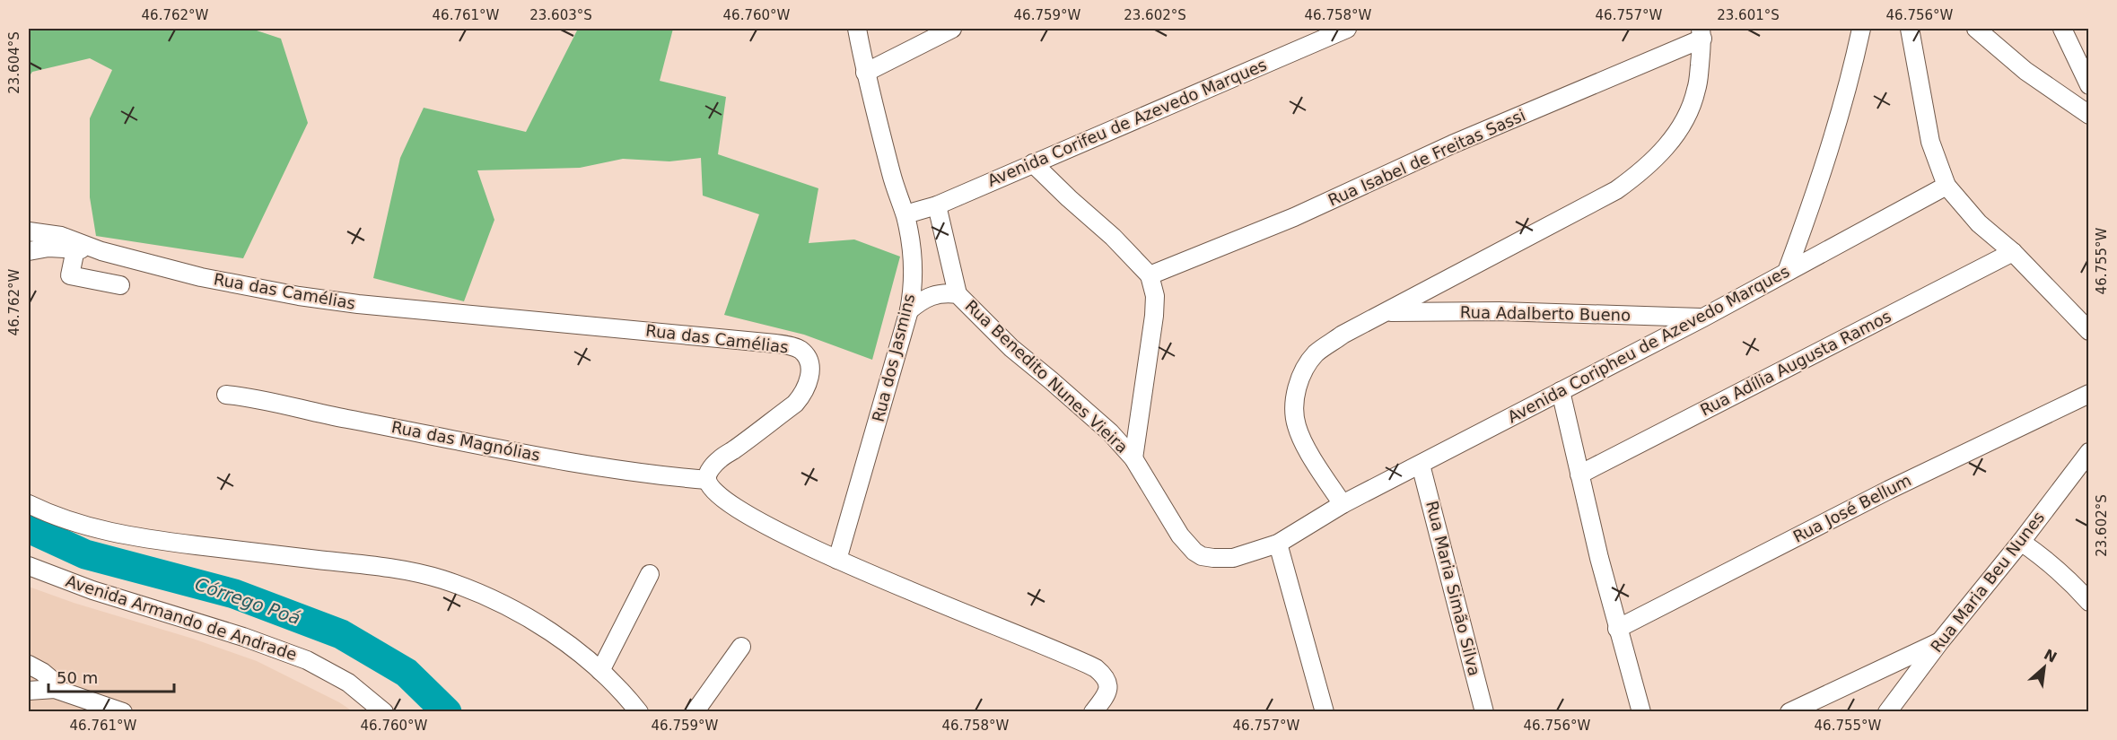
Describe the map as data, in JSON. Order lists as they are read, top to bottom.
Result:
{
  "streets": {
    "street": [
      "Avenida Corifeu de Azevedo Marques",
      "Rua Isabel de Freitas Sassi",
      "Rua das Camélias",
      "Rua Adalberto Bueno",
      "Avenida Coripheu de Azevedo Marques",
      "Rua dos Jasmins",
      "Rua Adília Augusta Ramos",
      "Rua Benedito Nunes Vieira",
      "Rua das Magnólias",
      "Rua José Bellum",
      "Rua Maria Beu Nunes",
      "Rua Maria Simão Silva",
      "Avenida Armando de Andrade"
    ]
  },
  "crossings": [
    ["Avenida Corifeu de Azevedo Marques", "Rua dos Jasmins"],
    ["Rua das Camélias", "Rua das Magnólias"],
    ["Rua Adalberto Bueno", "Avenida Coripheu de Azevedo Marques"],
    ["Avenida Coripheu de Azevedo Marques", "Rua Benedito Nunes Vieira"],
    ["Avenida Coripheu de Azevedo Marques", "Rua Maria Simão Silva"],
    ["Rua dos Jasmins", "Rua Benedito Nunes Vieira"]
  ],
  "water": ["Córrego Poá"],
  "scale_bar": "50 m",
  "north": "top right",
  "coordinates": [
    "46.762°W",
    "46.761°W",
    "23.603°S",
    "46.760°W",
    "46.759°W",
    "23.602°S",
    "46.758°W",
    "46.757°W",
    "23.601°S",
    "46.756°W",
    "23.604°S",
    "46.755°W"
  ]
}
